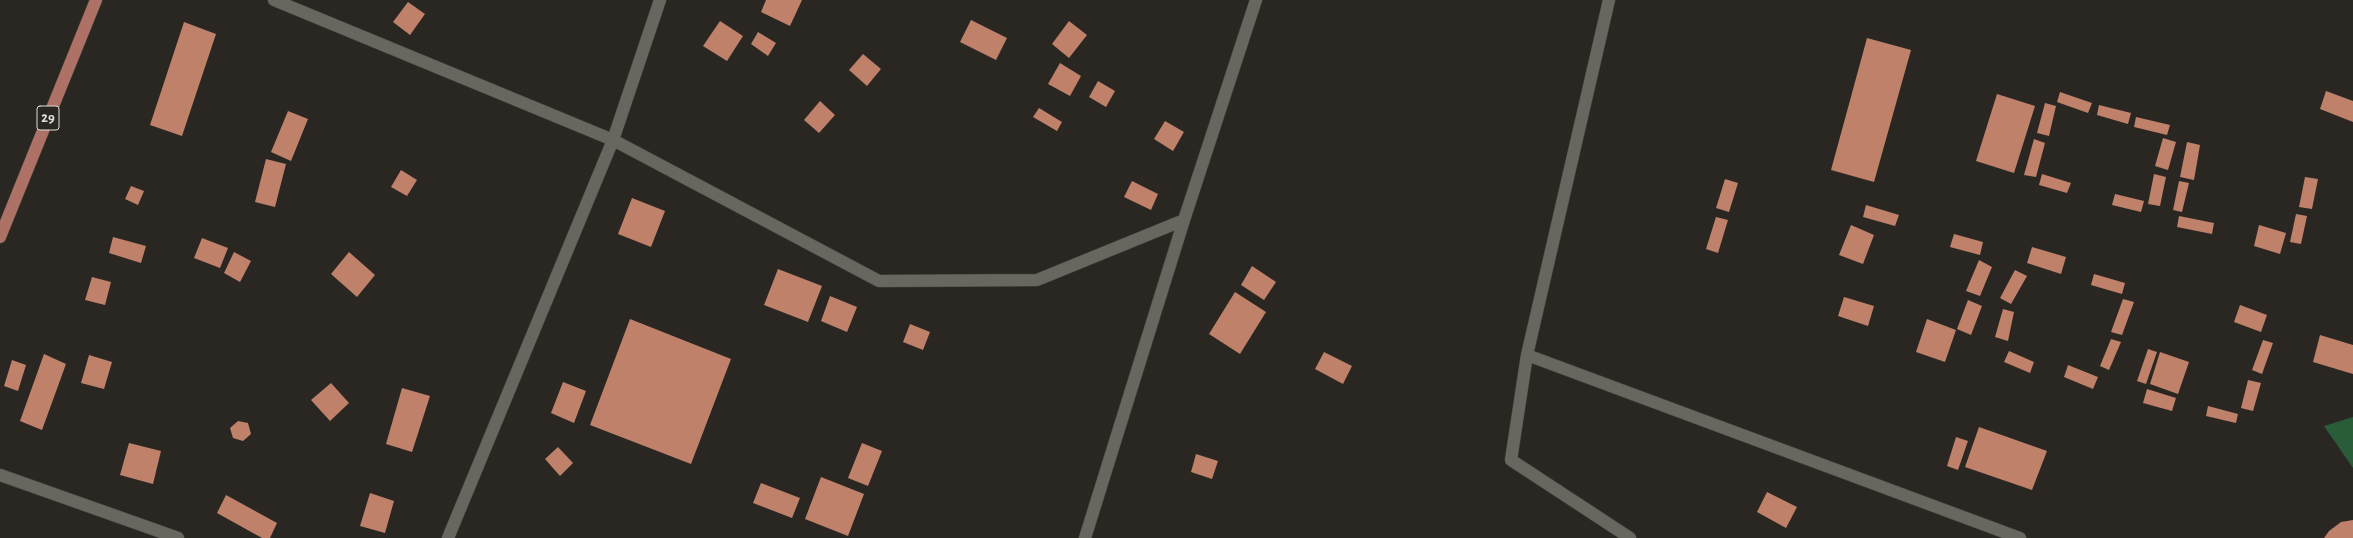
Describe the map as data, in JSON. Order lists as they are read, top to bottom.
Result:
{
  "streets": {
    "main road": ["29"]
  }
}
